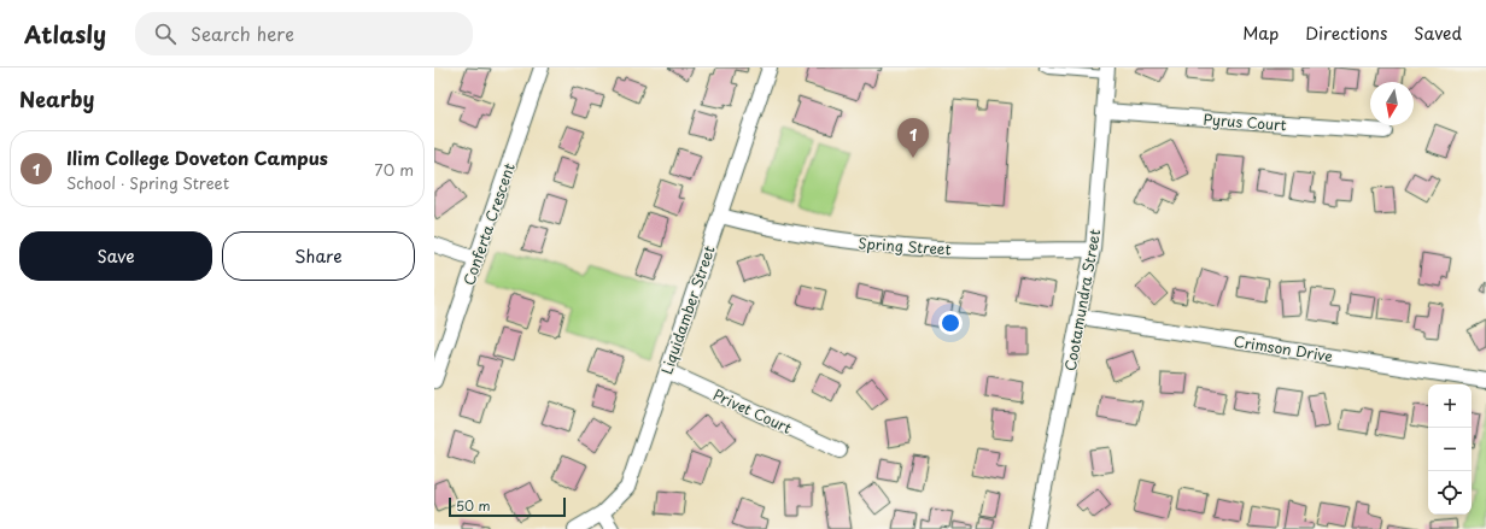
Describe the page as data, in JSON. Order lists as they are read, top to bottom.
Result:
{
  "streets": {
    "street": [
      "Pyrus Court",
      "Conferta Crescent",
      "Spring Street",
      "Cootamundra Street",
      "Liquidamber Street",
      "Crimson Drive",
      "Privet Court"
    ]
  },
  "crossings": [
    ["Pyrus Court", "Cootamundra Street"],
    ["Spring Street", "Cootamundra Street"],
    ["Spring Street", "Liquidamber Street"],
    ["Cootamundra Street", "Crimson Drive"],
    ["Liquidamber Street", "Privet Court"]
  ],
  "scale_bar": "50 m",
  "north": "bottom",
  "page": {
    "header": "Atlasly",
    "search": "Search here",
    "nav": ["Map", "Directions", "Saved"],
    "heading": "Nearby",
    "pins": "1",
    "list": [
      {
        "mark": "1",
        "name": "Ilim College Doveton Campus",
        "note": "School · Spring Street",
        "value": "70 m"
      }
    ],
    "buttons": ["Save", "Share"],
    "map_buttons": ["+", "−"],
    "scale": "50 m"
  }
}
